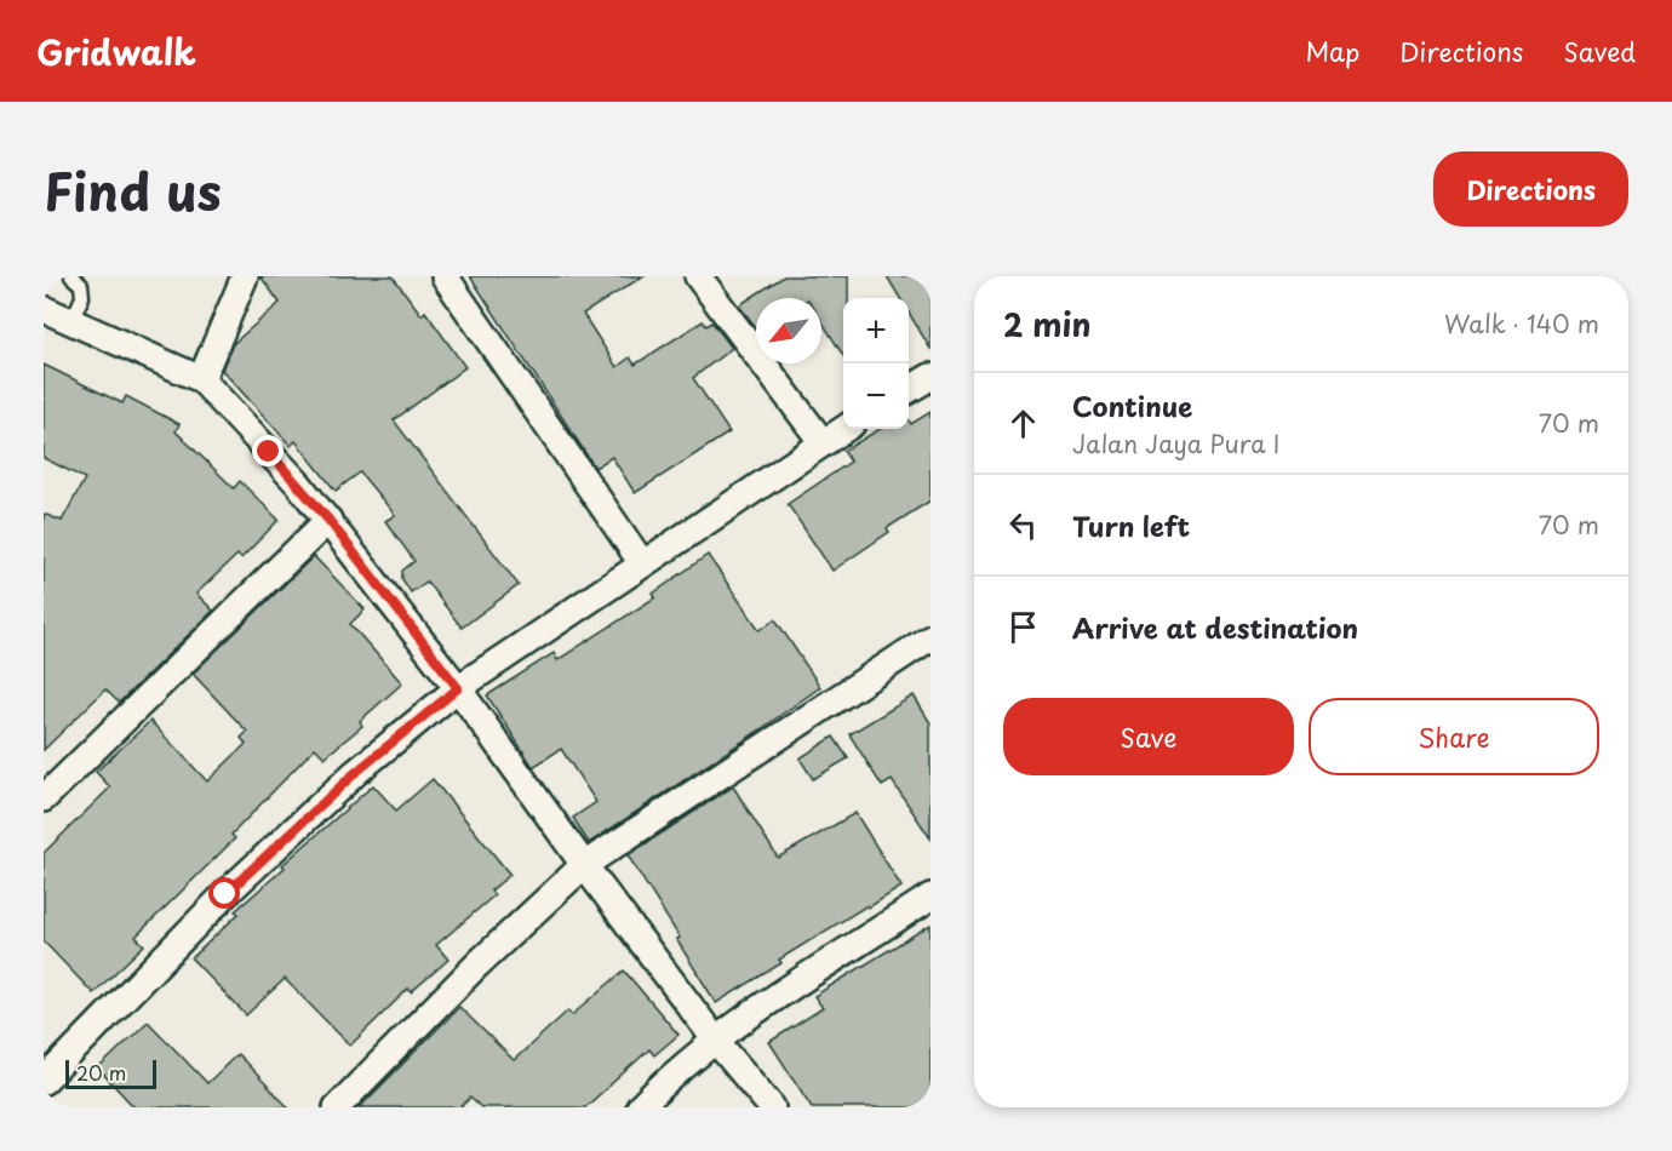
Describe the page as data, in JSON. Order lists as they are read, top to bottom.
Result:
{
  "scale_bar": "20 m",
  "north": "bottom left",
  "page": {
    "header": "Gridwalk",
    "nav": ["Map", "Directions", "Saved"],
    "title": "Find us",
    "buttons": [
      "Directions",
      ["Save", "Share"]
    ],
    "heading": ["2 min", "Walk · 140 m"],
    "map_buttons": ["+", "−"],
    "list": [
      ["Continue", "Jalan Jaya Pura I", "70 m"],
      ["Turn left", "70 m"],
      "Arrive at destination"
    ],
    "scale": "20 m"
  }
}
